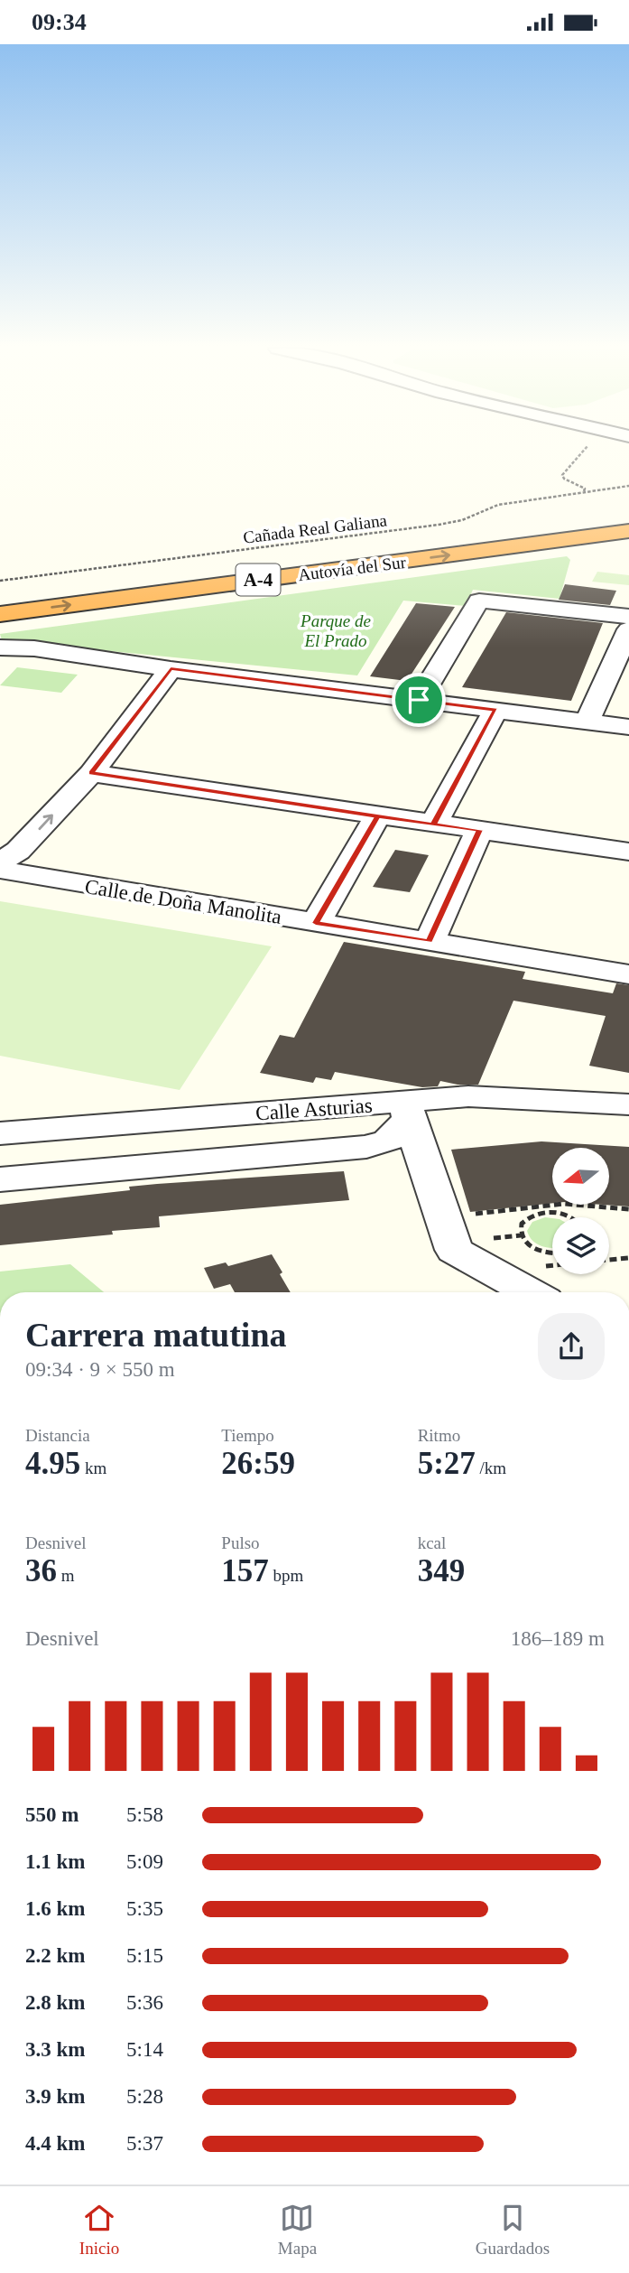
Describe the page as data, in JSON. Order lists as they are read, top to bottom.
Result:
{
  "streets": {
    "highway": ["Autovía del Sur", "A-4"],
    "street": ["Calle de Doña Manolita", "Calle Asturias"],
    "path": ["Cañada Real Galiana"]
  },
  "parks": ["Parque de El Prado"],
  "north": "left",
  "page": {
    "status": "09:34",
    "heading": ["Carrera matutina", "09:34 · 9 × 550 m"],
    "stats": [
      ["Distancia", "4.95 km"],
      ["Tiempo", "26:59"],
      ["Ritmo", "5:27 /km"],
      ["Desnivel", "36 m"],
      ["Pulso", "157 bpm"],
      ["kcal", "349"]
    ],
    "chart": ["Desnivel", "186–189 m"],
    "list": [
      {
        "name": "550 m",
        "note": "5:58"
      },
      {
        "name": "1.1 km",
        "note": "5:09"
      },
      {
        "name": "1.6 km",
        "note": "5:35"
      },
      {
        "name": "2.2 km",
        "note": "5:15"
      },
      {
        "name": "2.8 km",
        "note": "5:36"
      },
      {
        "name": "3.3 km",
        "note": "5:14"
      },
      {
        "name": "3.9 km",
        "note": "5:28"
      },
      {
        "name": "4.4 km",
        "note": "5:37"
      }
    ],
    "tabs": ["Inicio", "Mapa", "Guardados"]
  }
}
